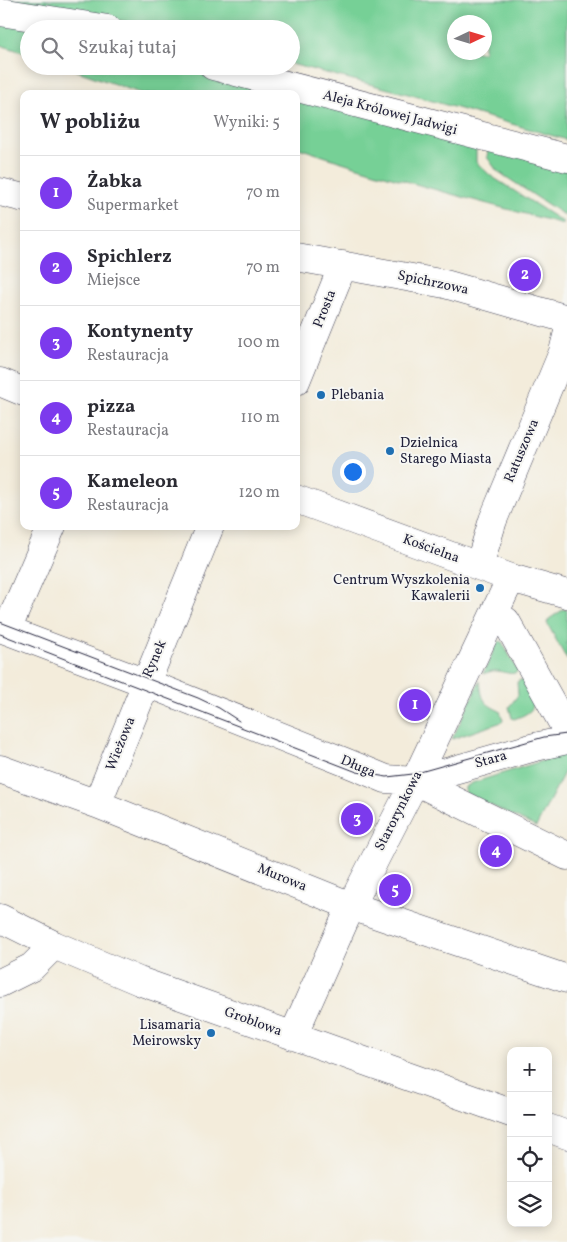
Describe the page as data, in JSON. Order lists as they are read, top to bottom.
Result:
{
  "streets": {
    "street": [
      "Aleja Królowej Jadwigi",
      "Spichrzowa",
      "Prosta",
      "Ratuszowa",
      "Kościelna",
      "Rynek",
      "Wieżowa",
      "Stara",
      "Długa",
      "Starorynkowa",
      "Murowa",
      "Groblowa"
    ]
  },
  "crossings": [
    ["Spichrzowa", "Prosta"],
    ["Ratuszowa", "Kościelna"],
    ["Kościelna", "Starorynkowa"],
    ["Rynek", "Wieżowa"],
    ["Rynek", "Długa"],
    ["Wieżowa", "Długa"],
    ["Wieżowa", "Murowa"],
    ["Stara", "Długa"],
    ["Stara", "Starorynkowa"],
    ["Długa", "Starorynkowa"],
    ["Starorynkowa", "Murowa"],
    ["Starorynkowa", "Groblowa"]
  ],
  "places": [
    "Plebania",
    "Dzielnica Starego Miasta",
    "Centrum Wyszkolenia Kawalerii",
    "Lisamaria Meirowsky"
  ],
  "north": "right",
  "page": {
    "search": "Szukaj tutaj",
    "heading": ["W pobliżu", "Wyniki: 5"],
    "list": [
      {
        "mark": "1",
        "name": "Żabka",
        "note": "Supermarket",
        "value": "70 m"
      },
      {
        "mark": "2",
        "name": "Spichlerz",
        "note": "Miejsce",
        "value": "70 m"
      },
      {
        "mark": "3",
        "name": "Kontynenty",
        "note": "Restauracja",
        "value": "100 m"
      },
      {
        "mark": "4",
        "name": "pizza",
        "note": "Restauracja",
        "value": "110 m"
      },
      {
        "mark": "5",
        "name": "Kameleon",
        "note": "Restauracja",
        "value": "120 m"
      }
    ],
    "pins": [
      "2",
      "1",
      "3",
      "4",
      "5"
    ],
    "map_buttons": ["+", "−"]
  }
}
